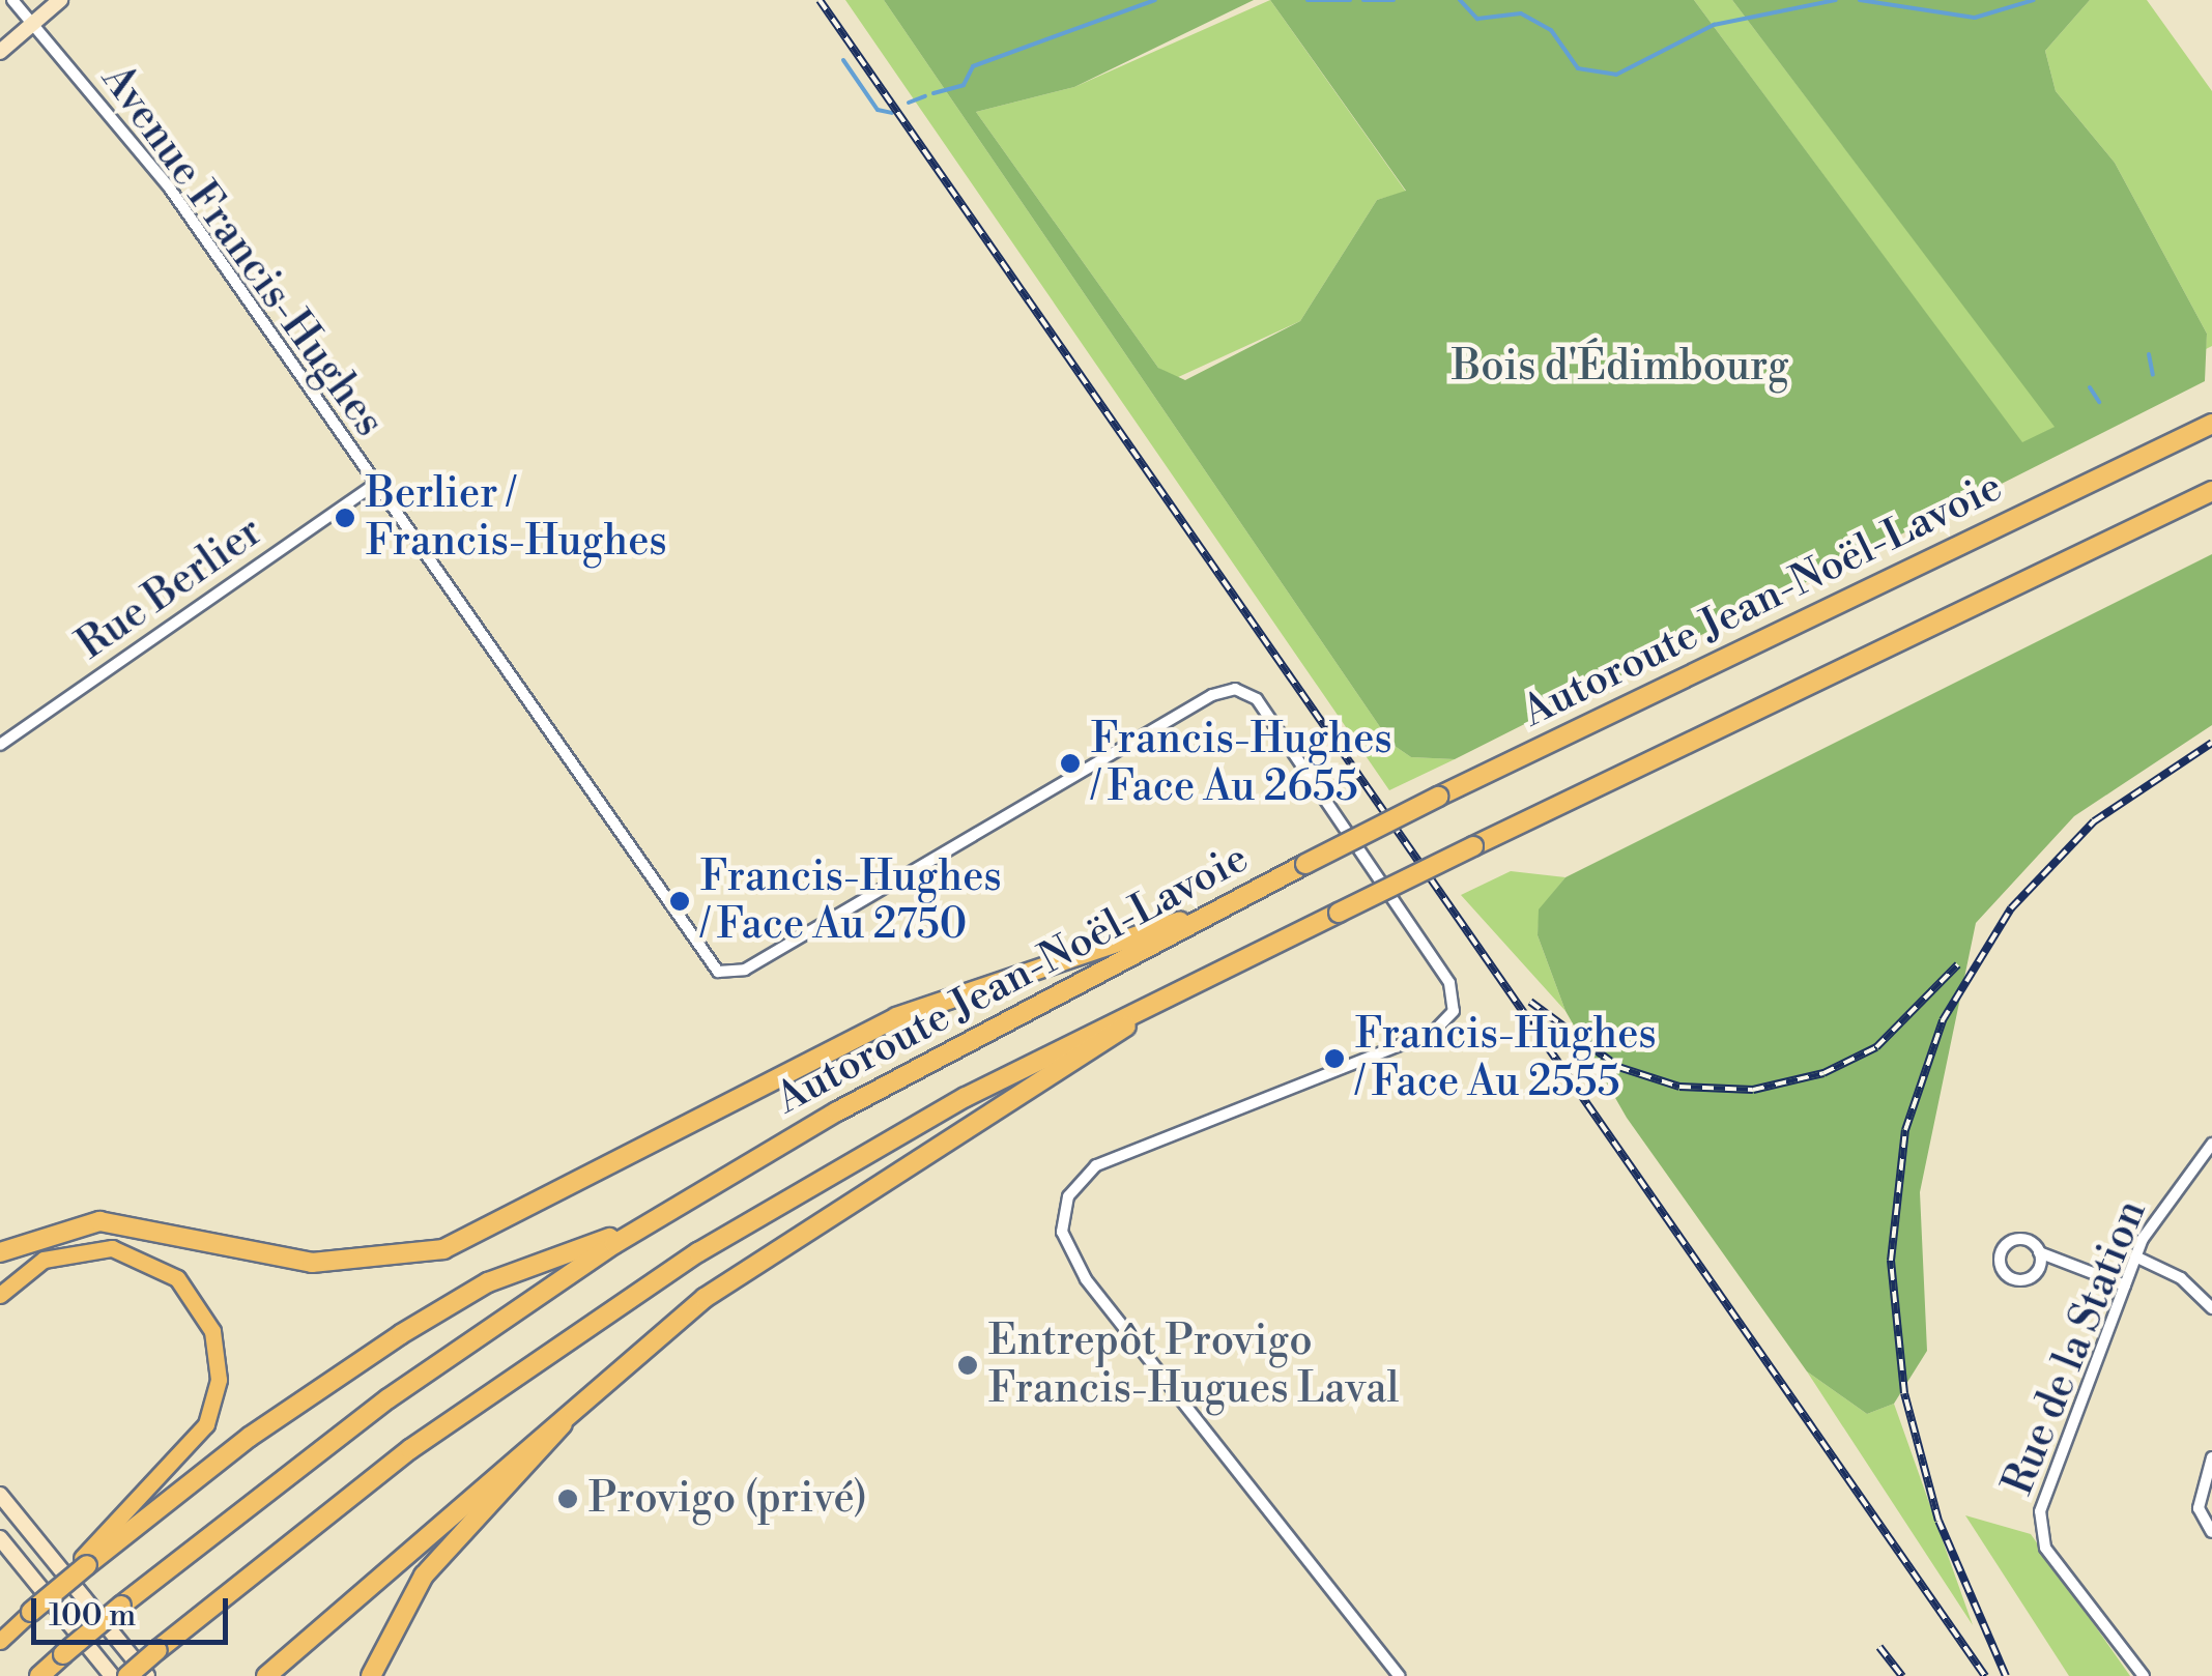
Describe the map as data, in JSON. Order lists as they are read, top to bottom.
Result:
{
  "streets": {
    "highway": ["Autoroute Jean-Noël-Lavoie"],
    "street": ["Avenue Francis-Hughes", "Rue Berlier", "Rue de la Station"]
  },
  "crossings": [
    ["Avenue Francis-Hughes", "Rue Berlier"]
  ],
  "parks": ["Bois d'Édimbourg"],
  "places": [
    "Berlier / Francis-Hughes",
    "Francis-Hughes / Face Au 2655",
    "Francis-Hughes / Face Au 2750",
    "Francis-Hughes / Face Au 2555",
    "Entrepôt Provigo Francis-Hugues Laval",
    "Provigo (privé)"
  ],
  "scale_bar": "100 m"
}
